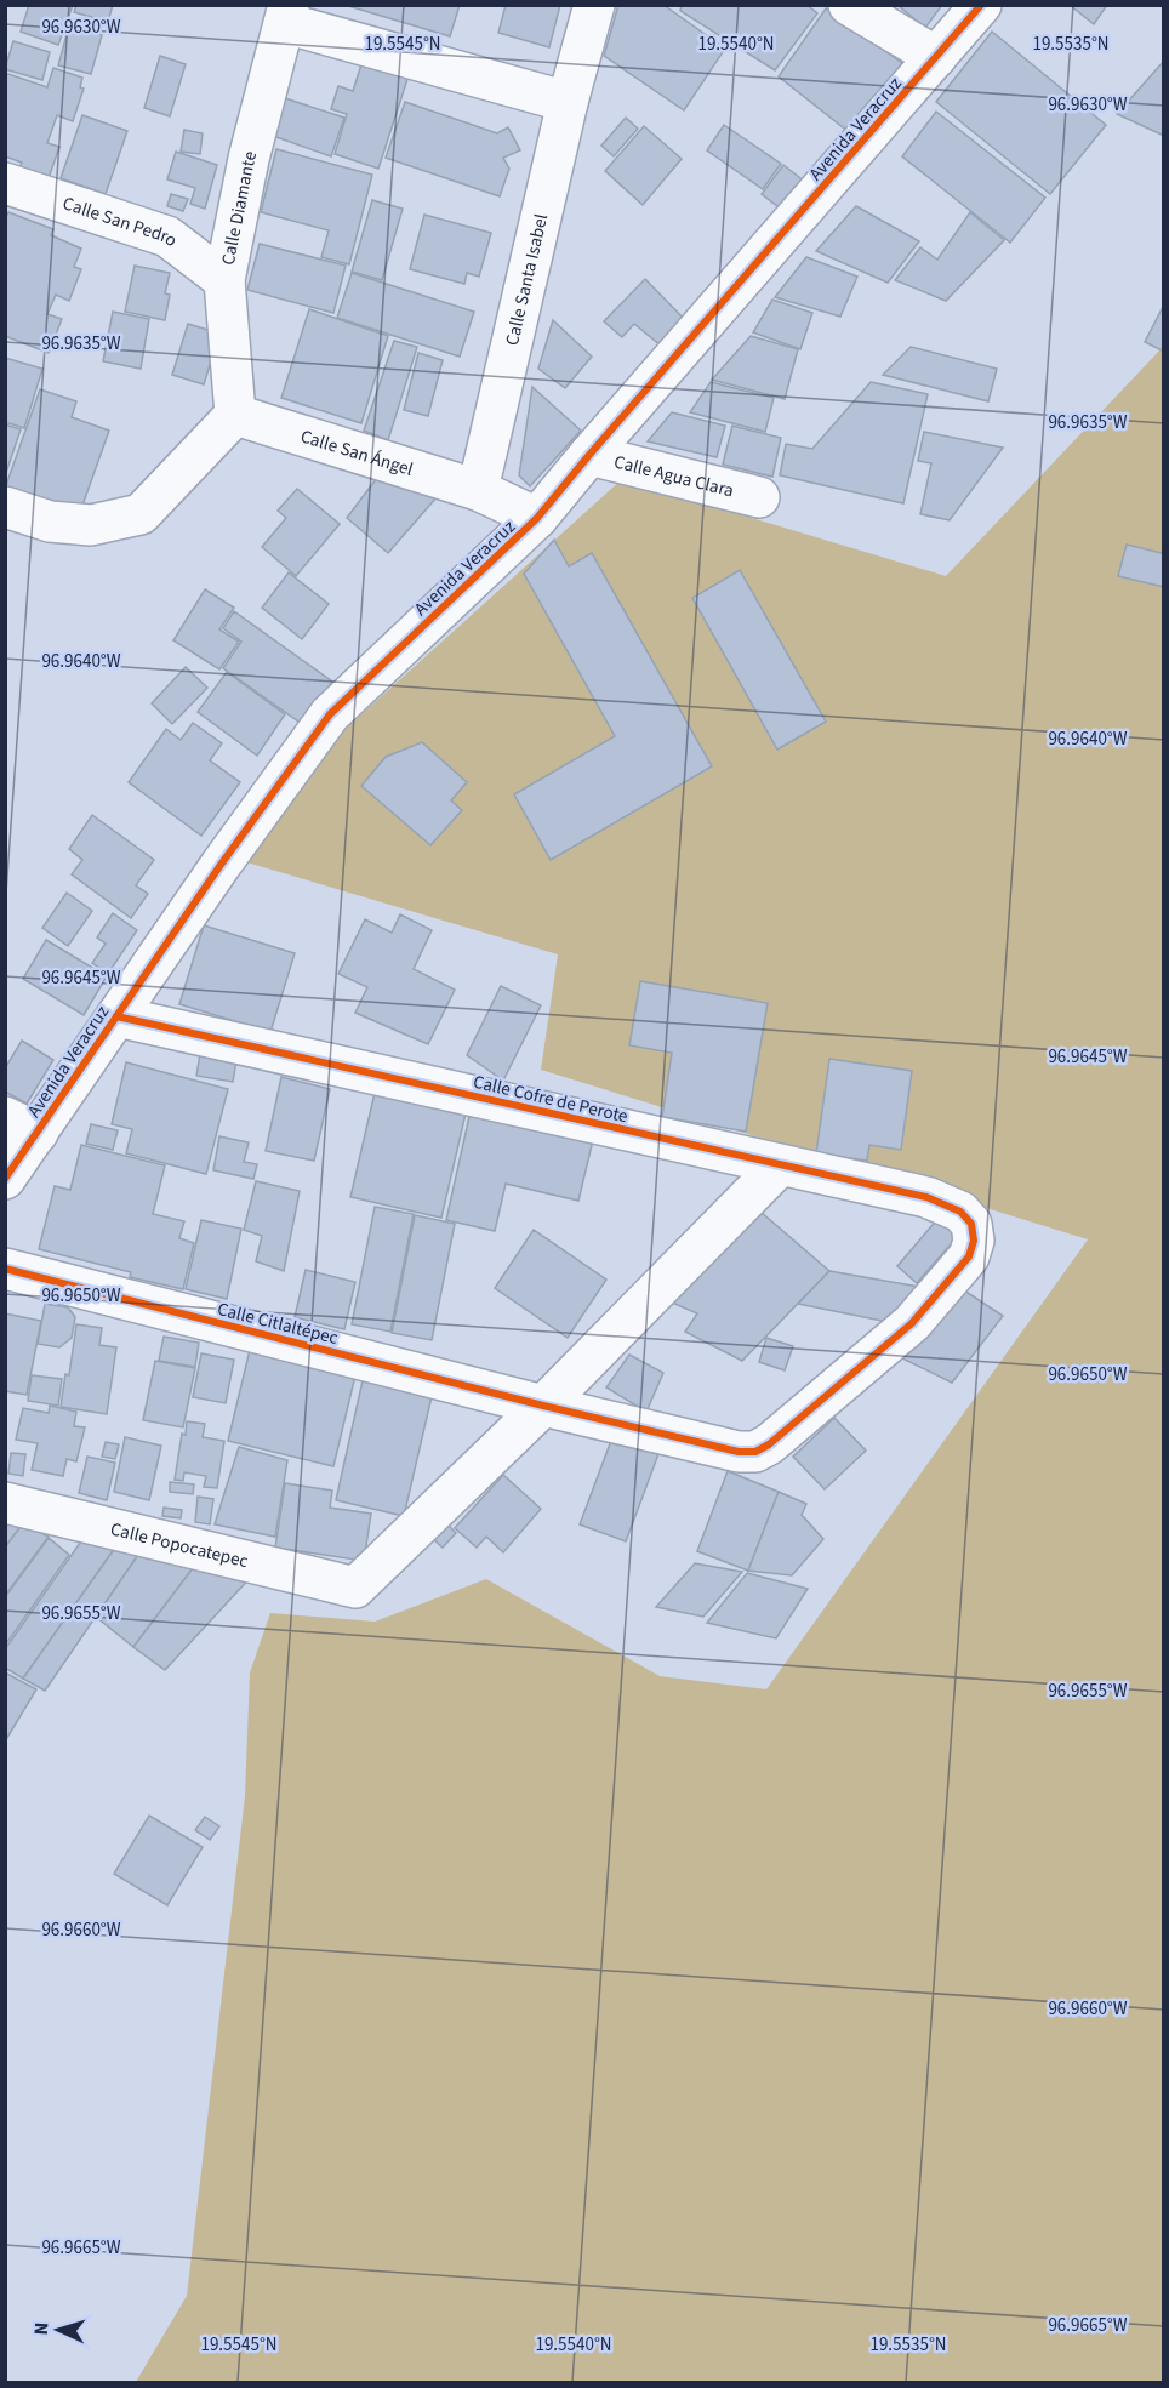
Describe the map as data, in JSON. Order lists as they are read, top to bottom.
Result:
{
  "streets": {
    "street": [
      "Avenida Veracruz",
      "Calle Diamante",
      "Calle San Pedro",
      "Calle Santa Isabel",
      "Calle San Ángel",
      "Calle Agua Clara",
      "Calle Cofre de Perote",
      "Calle Citlaltépec",
      "Calle Popocatepec"
    ]
  },
  "crossings": [
    ["Avenida Veracruz", "Calle Agua Clara"],
    ["Avenida Veracruz", "Calle Cofre de Perote"],
    ["Calle Diamante", "Calle San Pedro"],
    ["Calle Diamante", "Calle San Ángel"],
    ["Calle Santa Isabel", "Calle San Ángel"],
    ["Calle Cofre de Perote", "Calle Citlaltépec"],
    ["Calle Citlaltépec", "Calle Popocatepec"]
  ],
  "north": "left",
  "coordinates": [
    "96.9630°W",
    "19.5545°N",
    "19.5540°N",
    "19.5535°N",
    "96.9635°W",
    "96.9640°W",
    "96.9645°W",
    "96.9650°W",
    "96.9655°W",
    "96.9660°W",
    "96.9665°W"
  ]
}
